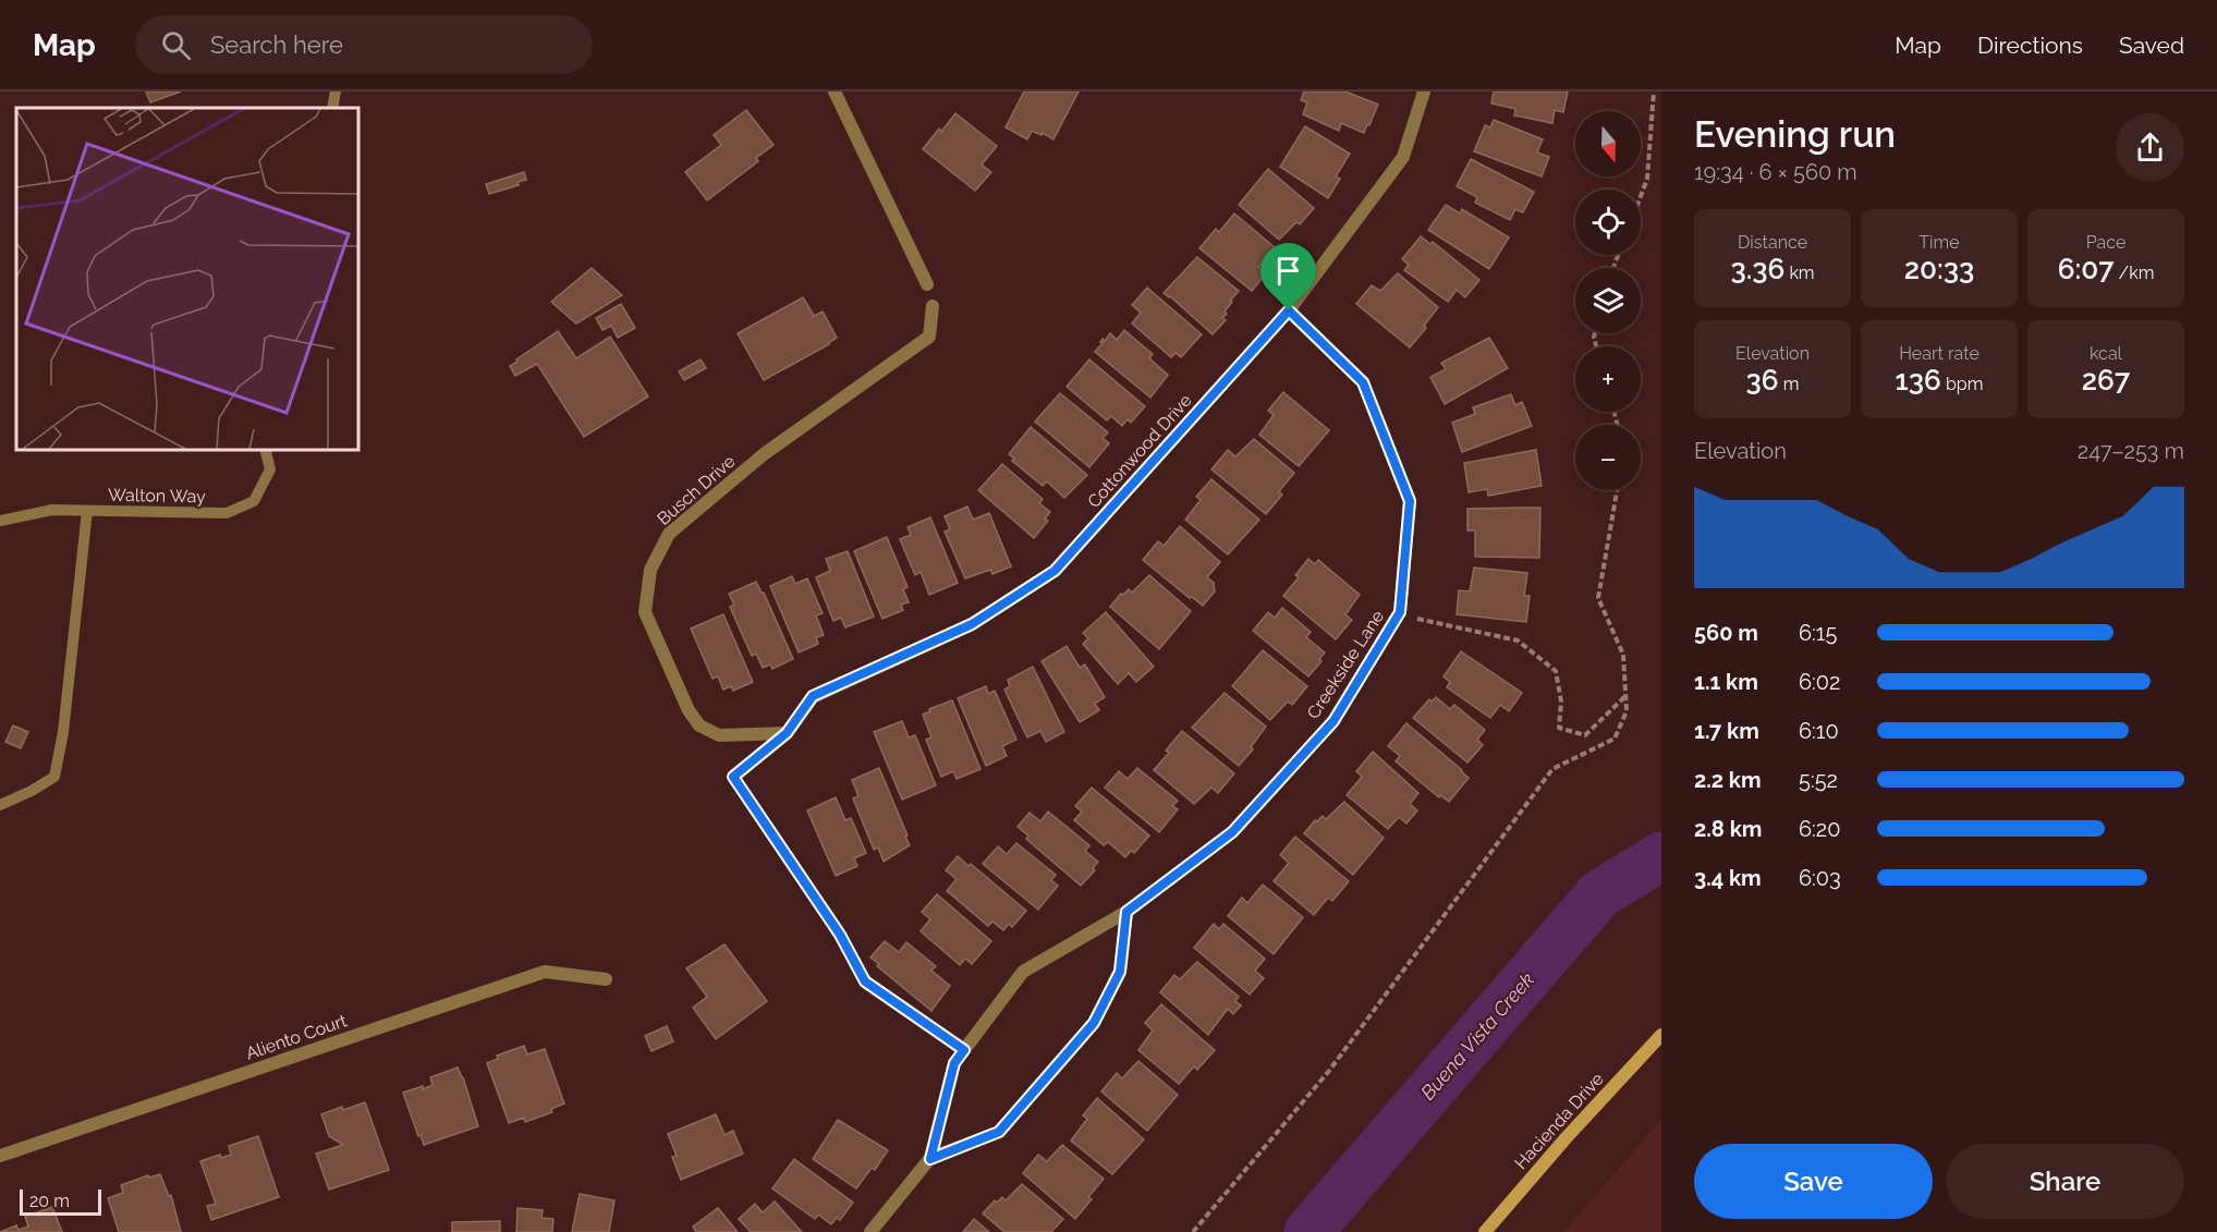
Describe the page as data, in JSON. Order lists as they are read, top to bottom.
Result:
{
  "streets": {
    "main road": ["Hacienda Drive"],
    "street": [
      "Cottonwood Drive",
      "Busch Drive",
      "Creekside Lane",
      "Aliento Court"
    ],
    "lane": ["Walton Way"]
  },
  "crossings": [
    ["Cottonwood Drive", "Busch Drive"],
    ["Cottonwood Drive", "Creekside Lane"]
  ],
  "water": ["Buena Vista Creek"],
  "scale_bar": "20 m",
  "north": "bottom",
  "page": {
    "header": "Map",
    "search": "Search here",
    "nav": ["Map", "Directions", "Saved"],
    "heading": ["Evening run", "19:34 · 6 × 560 m"],
    "map_buttons": ["+", "−"],
    "stats": [
      ["Distance", "3.36 km"],
      ["Time", "20:33"],
      ["Pace", "6:07 /km"],
      ["Elevation", "36 m"],
      ["Heart rate", "136 bpm"],
      ["kcal", "267"]
    ],
    "chart": ["Elevation", "247–253 m"],
    "list": [
      {
        "name": "560 m",
        "note": "6:15"
      },
      {
        "name": "1.1 km",
        "note": "6:02"
      },
      {
        "name": "1.7 km",
        "note": "6:10"
      },
      {
        "name": "2.2 km",
        "note": "5:52"
      },
      {
        "name": "2.8 km",
        "note": "6:20"
      },
      {
        "name": "3.4 km",
        "note": "6:03"
      }
    ],
    "buttons": ["Save", "Share"],
    "scale": "20 m"
  }
}
